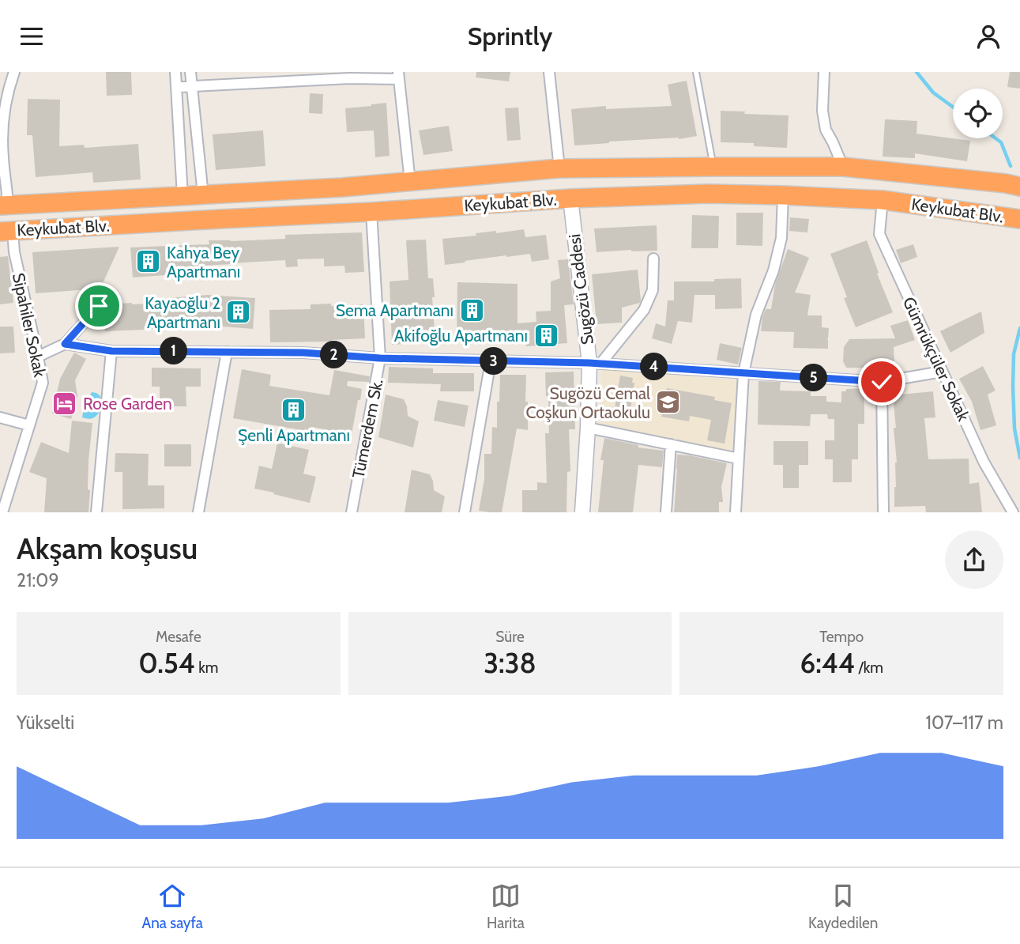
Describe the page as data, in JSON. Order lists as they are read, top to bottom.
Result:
{
  "streets": {
    "highway": ["Keykubat Blv."],
    "street": [
      "Sugözü Caddesi",
      "Sipahiler Sokak",
      "Gümrükçüler Sokak",
      "Tümerdem Sk."
    ]
  },
  "crossings": [
    ["Keykubat Blv.", "Sugözü Caddesi"],
    ["Keykubat Blv.", "Sipahiler Sokak"],
    ["Keykubat Blv.", "Gümrükçüler Sokak"],
    ["Keykubat Blv.", "Tümerdem Sk."]
  ],
  "places": {
    "building": [
      "Kahya Bey Apartmanı",
      "Sema Apartmanı",
      "Kayaoğlu 2 Apartmanı",
      "Akifoğlu Apartmanı",
      "Şenli Apartmanı"
    ],
    "school or university": ["Sugözü Cemal Coşkun Ortaokulu"],
    "hotel": ["Rose Garden"]
  },
  "page": {
    "header": "Sprintly",
    "pins": [
      "1",
      "2",
      "3",
      "4",
      "5"
    ],
    "heading": ["Akşam koşusu", "21:09"],
    "stats": [
      ["Mesafe", "0.54 km"],
      ["Süre", "3:38"],
      ["Tempo", "6:44 /km"]
    ],
    "chart": ["Yükselti", "107–117 m"],
    "tabs": ["Ana sayfa", "Harita", "Kaydedilen"]
  }
}
